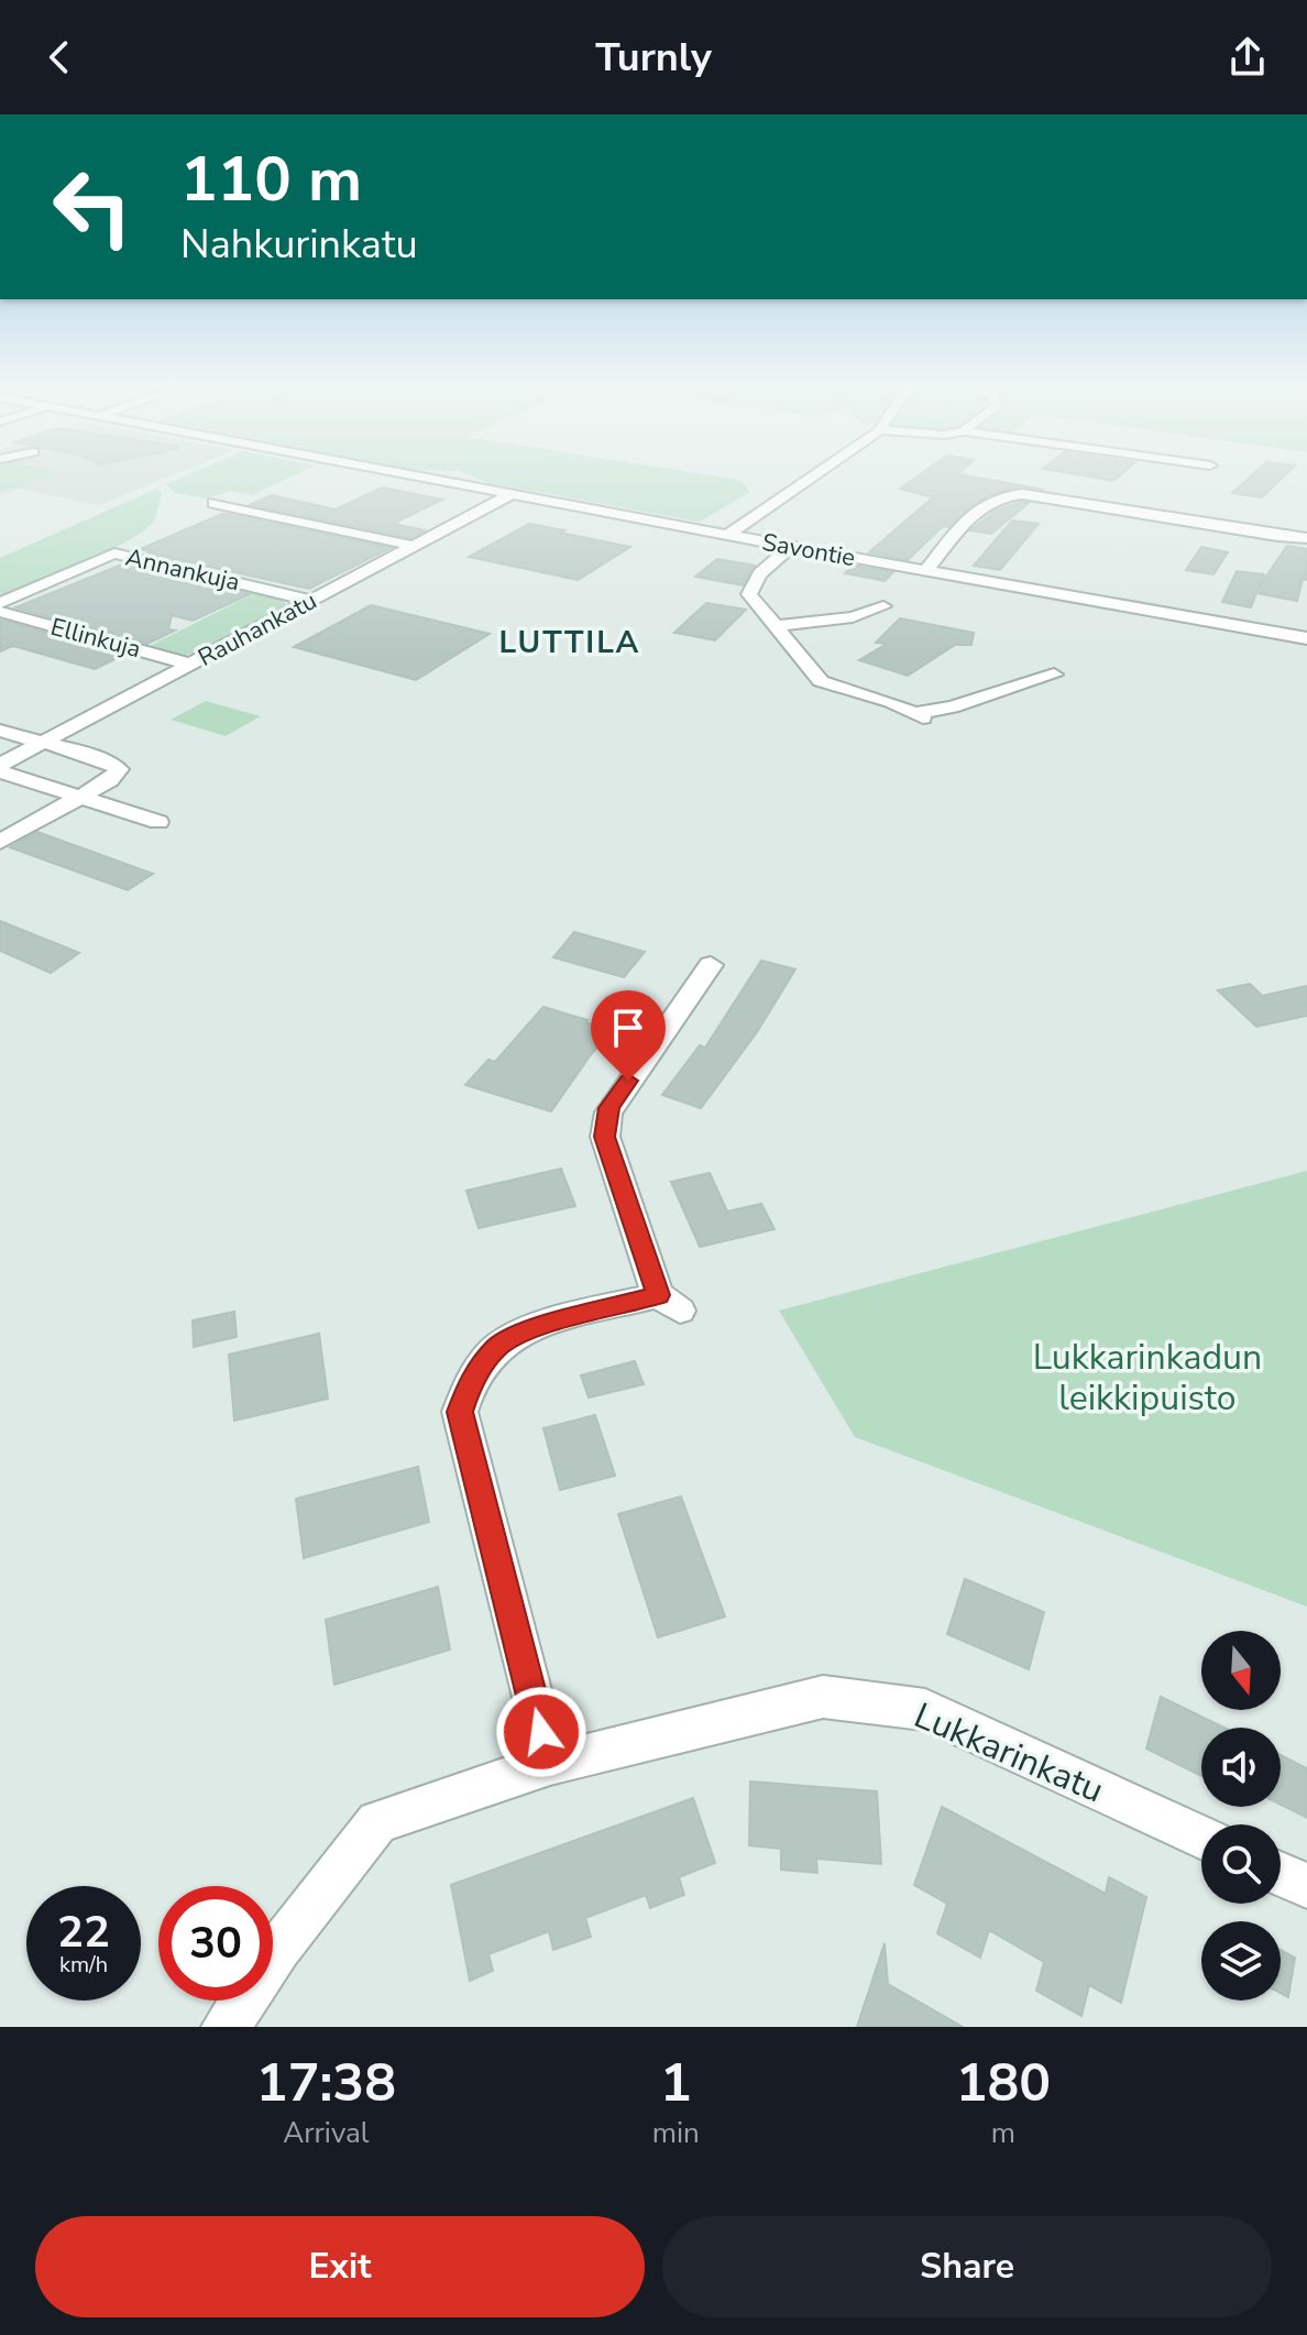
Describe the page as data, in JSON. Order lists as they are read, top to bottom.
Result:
{
  "streets": {
    "street": [
      "Savontie",
      "Annankuja",
      "Rauhankatu",
      "Ellinkuja",
      "Lukkarinkatu"
    ]
  },
  "crossings": [
    ["Savontie", "Rauhankatu"],
    ["Annankuja", "Rauhankatu"],
    ["Annankuja", "Ellinkuja"],
    ["Rauhankatu", "Ellinkuja"]
  ],
  "districts": ["LUTTILA"],
  "parks": ["Lukkarinkadun leikkipuisto"],
  "north": "bottom",
  "page": {
    "header": "Turnly",
    "turn": ["110 m", "Nahkurinkatu"],
    "speed": "22 km/h",
    "limit": "30",
    "eta": [
      "17:38",
      "Arrival",
      "1",
      "min",
      "180",
      "m"
    ],
    "buttons": ["Exit", "Share"]
  }
}
